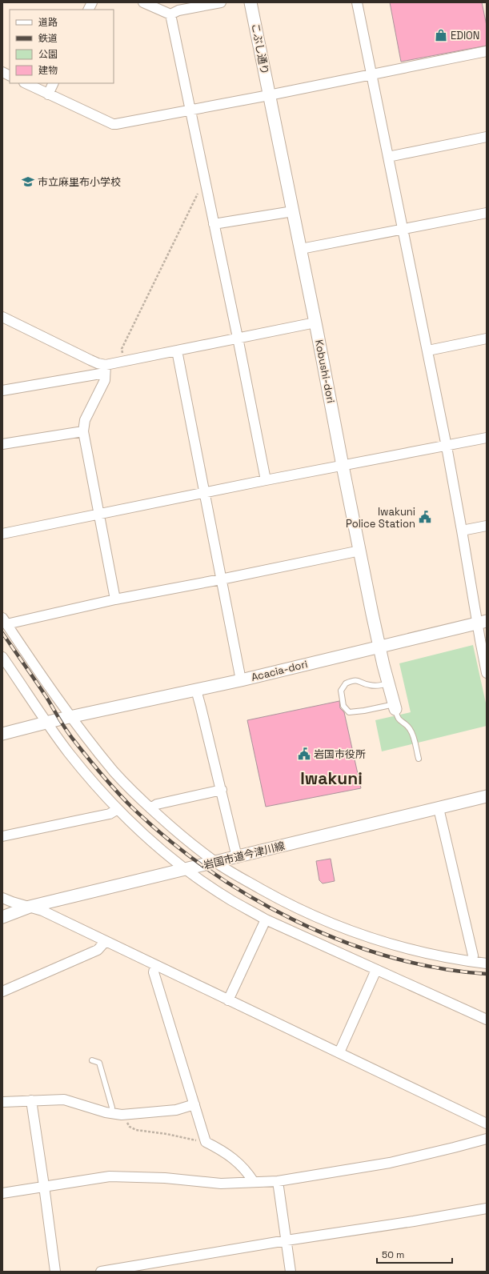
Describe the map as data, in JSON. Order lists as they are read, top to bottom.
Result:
{
  "streets": {
    "street": [
      "こぶし通り",
      "Kobushi-dori",
      "Acacia-dori",
      "岩国市道今津川線"
    ]
  },
  "crossings": [
    ["こぶし通り", "Kobushi-dori"],
    ["Kobushi-dori", "Acacia-dori"]
  ],
  "districts": ["Iwakuni"],
  "places": {
    "shop": ["EDION"],
    "school or university": ["市立麻里布小学校"],
    "public building": ["Iwakuni Police Station", "岩国市役所"]
  },
  "legend": [
    "道路",
    "鉄道",
    "公園",
    "建物"
  ],
  "scale_bar": "50 m"
}
